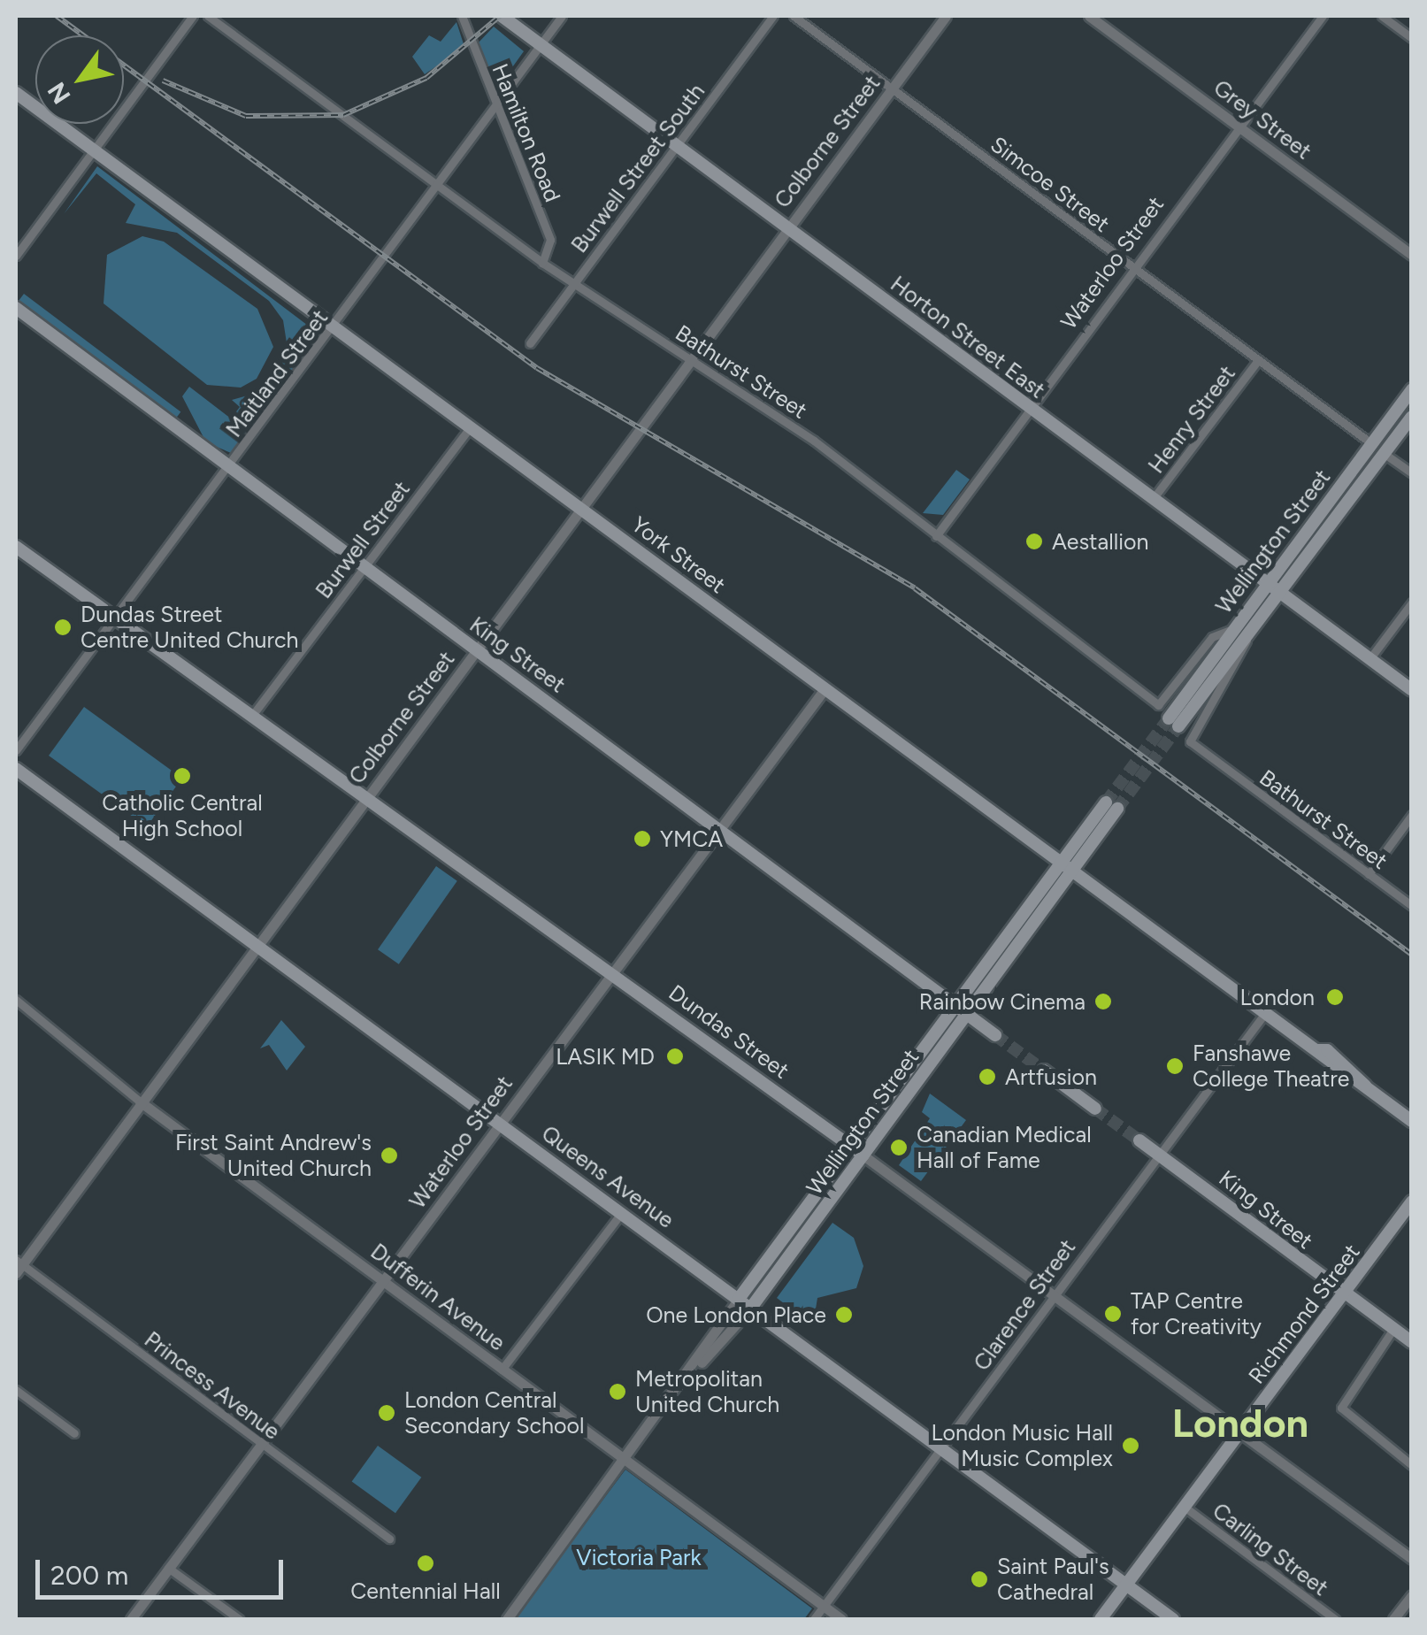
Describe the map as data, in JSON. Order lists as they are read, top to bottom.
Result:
{
  "streets": {
    "main road": [
      "Horton Street East",
      "Wellington Street",
      "York Street",
      "King Street",
      "Dundas Street",
      "Queens Avenue",
      "Richmond Street"
    ],
    "street": [
      "Grey Street",
      "Hamilton Road",
      "Colborne Street",
      "Burwell Street South",
      "Simcoe Street",
      "Waterloo Street",
      "Bathurst Street",
      "Maitland Street",
      "Henry Street",
      "Burwell Street",
      "Dufferin Avenue",
      "Clarence Street",
      "Princess Avenue",
      "Carling Street"
    ]
  },
  "crossings": [
    ["Grey Street", "Waterloo Street"],
    ["Hamilton Road", "Bathurst Street"],
    ["Hamilton Road", "Maitland Street"],
    ["Colborne Street", "Simcoe Street"],
    ["Colborne Street", "Horton Street East"],
    ["Colborne Street", "Bathurst Street"],
    ["Colborne Street", "York Street"],
    ["Colborne Street", "King Street"],
    ["Colborne Street", "Dundas Street"],
    ["Colborne Street", "Queens Avenue"],
    ["Colborne Street", "Dufferin Avenue"],
    ["Colborne Street", "Princess Avenue"],
    ["Burwell Street South", "Horton Street East"],
    ["Burwell Street South", "Bathurst Street"],
    ["Simcoe Street", "Waterloo Street"],
    ["Simcoe Street", "Henry Street"],
    ["Simcoe Street", "Wellington Street"],
    ["Waterloo Street", "Horton Street East"],
    ["Waterloo Street", "Bathurst Street"],
    ["Waterloo Street", "York Street"],
    ["Waterloo Street", "King Street"],
    ["Waterloo Street", "Dundas Street"],
    ["Waterloo Street", "Queens Avenue"],
    ["Waterloo Street", "Dufferin Avenue"],
    ["Waterloo Street", "Princess Avenue"],
    ["Horton Street East", "Maitland Street"],
    ["Horton Street East", "Henry Street"],
    ["Horton Street East", "Wellington Street"],
    ["Bathurst Street", "Maitland Street"],
    ["Bathurst Street", "Wellington Street"],
    ["Maitland Street", "York Street"],
    ["Maitland Street", "King Street"],
    ["Maitland Street", "Dundas Street"],
    ["Burwell Street", "York Street"],
    ["Burwell Street", "King Street"],
    ["Burwell Street", "Dundas Street"],
    ["Wellington Street", "York Street"],
    ["Wellington Street", "King Street"],
    ["Wellington Street", "Dundas Street"],
    ["Wellington Street", "Queens Avenue"],
    ["Wellington Street", "Dufferin Avenue"],
    ["York Street", "Clarence Street"],
    ["King Street", "Clarence Street"],
    ["King Street", "Richmond Street"],
    ["Dundas Street", "Clarence Street"],
    ["Dundas Street", "Richmond Street"],
    ["Queens Avenue", "Clarence Street"],
    ["Queens Avenue", "Richmond Street"],
    ["Dufferin Avenue", "Clarence Street"],
    ["Richmond Street", "Carling Street"]
  ],
  "districts": ["London"],
  "parks": ["Victoria Park"],
  "places": [
    "Aestallion",
    "Dundas Street Centre United Church",
    "Catholic Central High School",
    "YMCA",
    "London",
    "Rainbow Cinema",
    "LASIK MD",
    "Fanshawe College Theatre",
    "Artfusion",
    "Canadian Medical Hall of Fame",
    "First Saint Andrew's United Church",
    "TAP Centre for Creativity",
    "One London Place",
    "Metropolitan United Church",
    "London Central Secondary School",
    "London Music Hall Music Complex",
    "Centennial Hall",
    "Saint Paul's Cathedral"
  ],
  "scale_bar": "200 m",
  "north": "bottom left"
}
